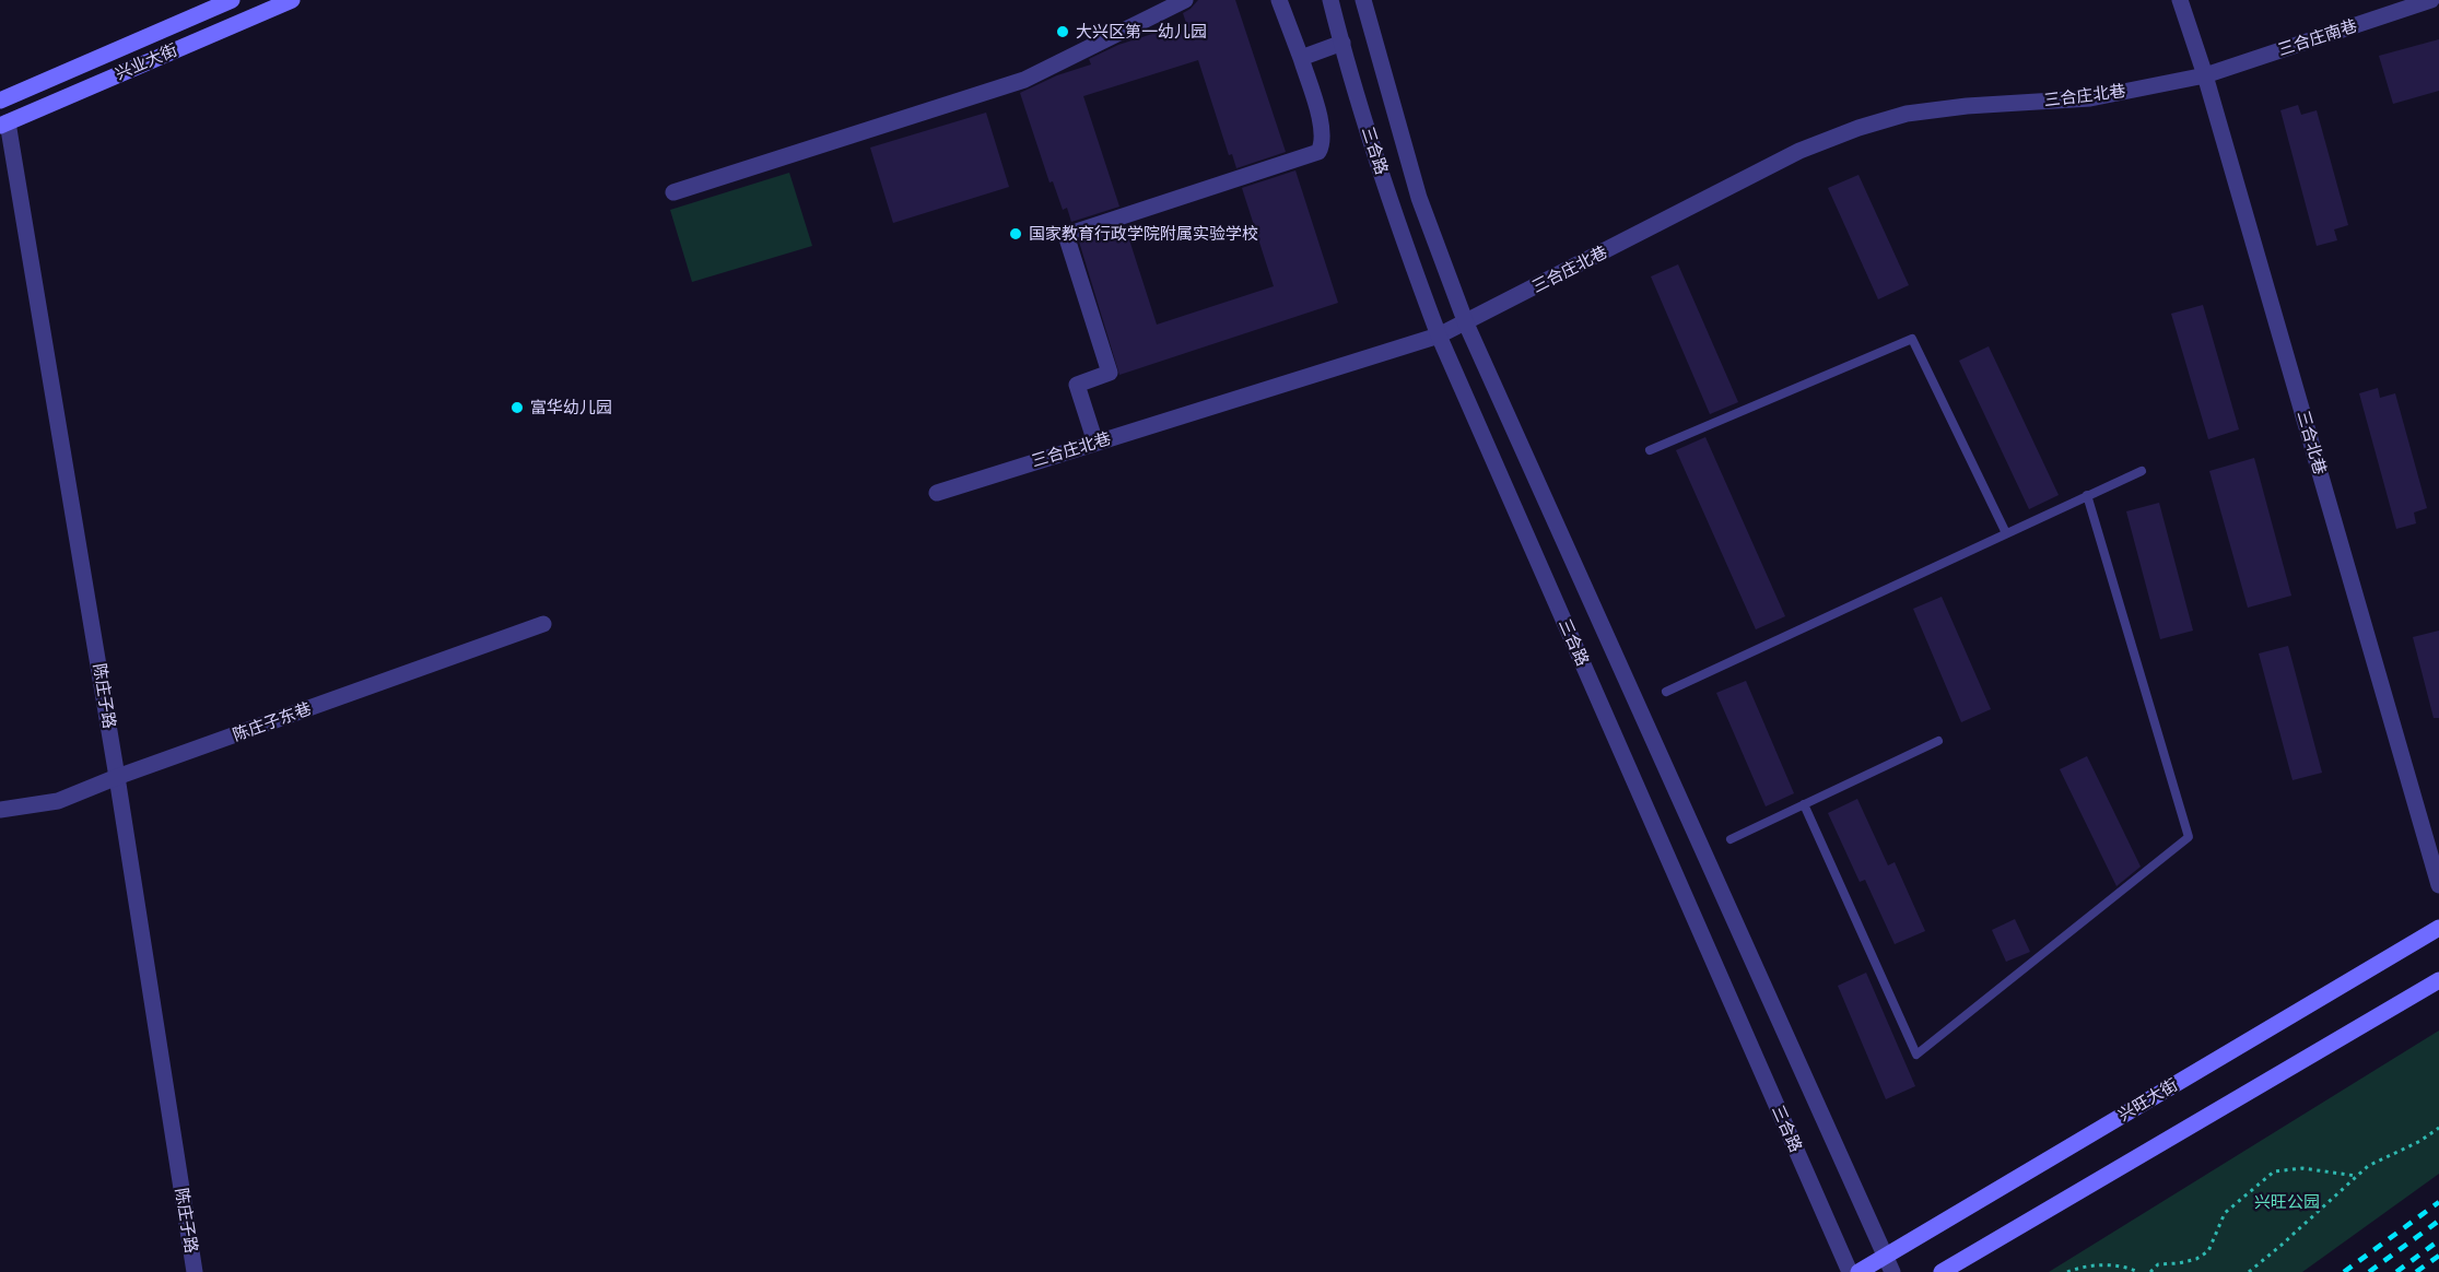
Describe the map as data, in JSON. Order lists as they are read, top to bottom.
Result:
{
  "streets": {
    "main road": ["兴业大街", "兴旺大街"],
    "street": [
      "三合庄南巷",
      "三合庄北巷",
      "三合路",
      "三合北巷",
      "陈庄子路",
      "陈庄子东巷"
    ]
  },
  "crossings": [
    ["三合庄南巷", "三合庄北巷"],
    ["三合庄南巷", "三合北巷"],
    ["兴业大街", "陈庄子路"],
    ["三合庄北巷", "三合路"],
    ["三合庄北巷", "三合北巷"],
    ["三合路", "兴旺大街"],
    ["陈庄子路", "陈庄子东巷"]
  ],
  "parks": ["兴旺公园"],
  "places": ["大兴区第一幼儿园", "国家教育行政学院附属实验学校", "富华幼儿园"]
}
